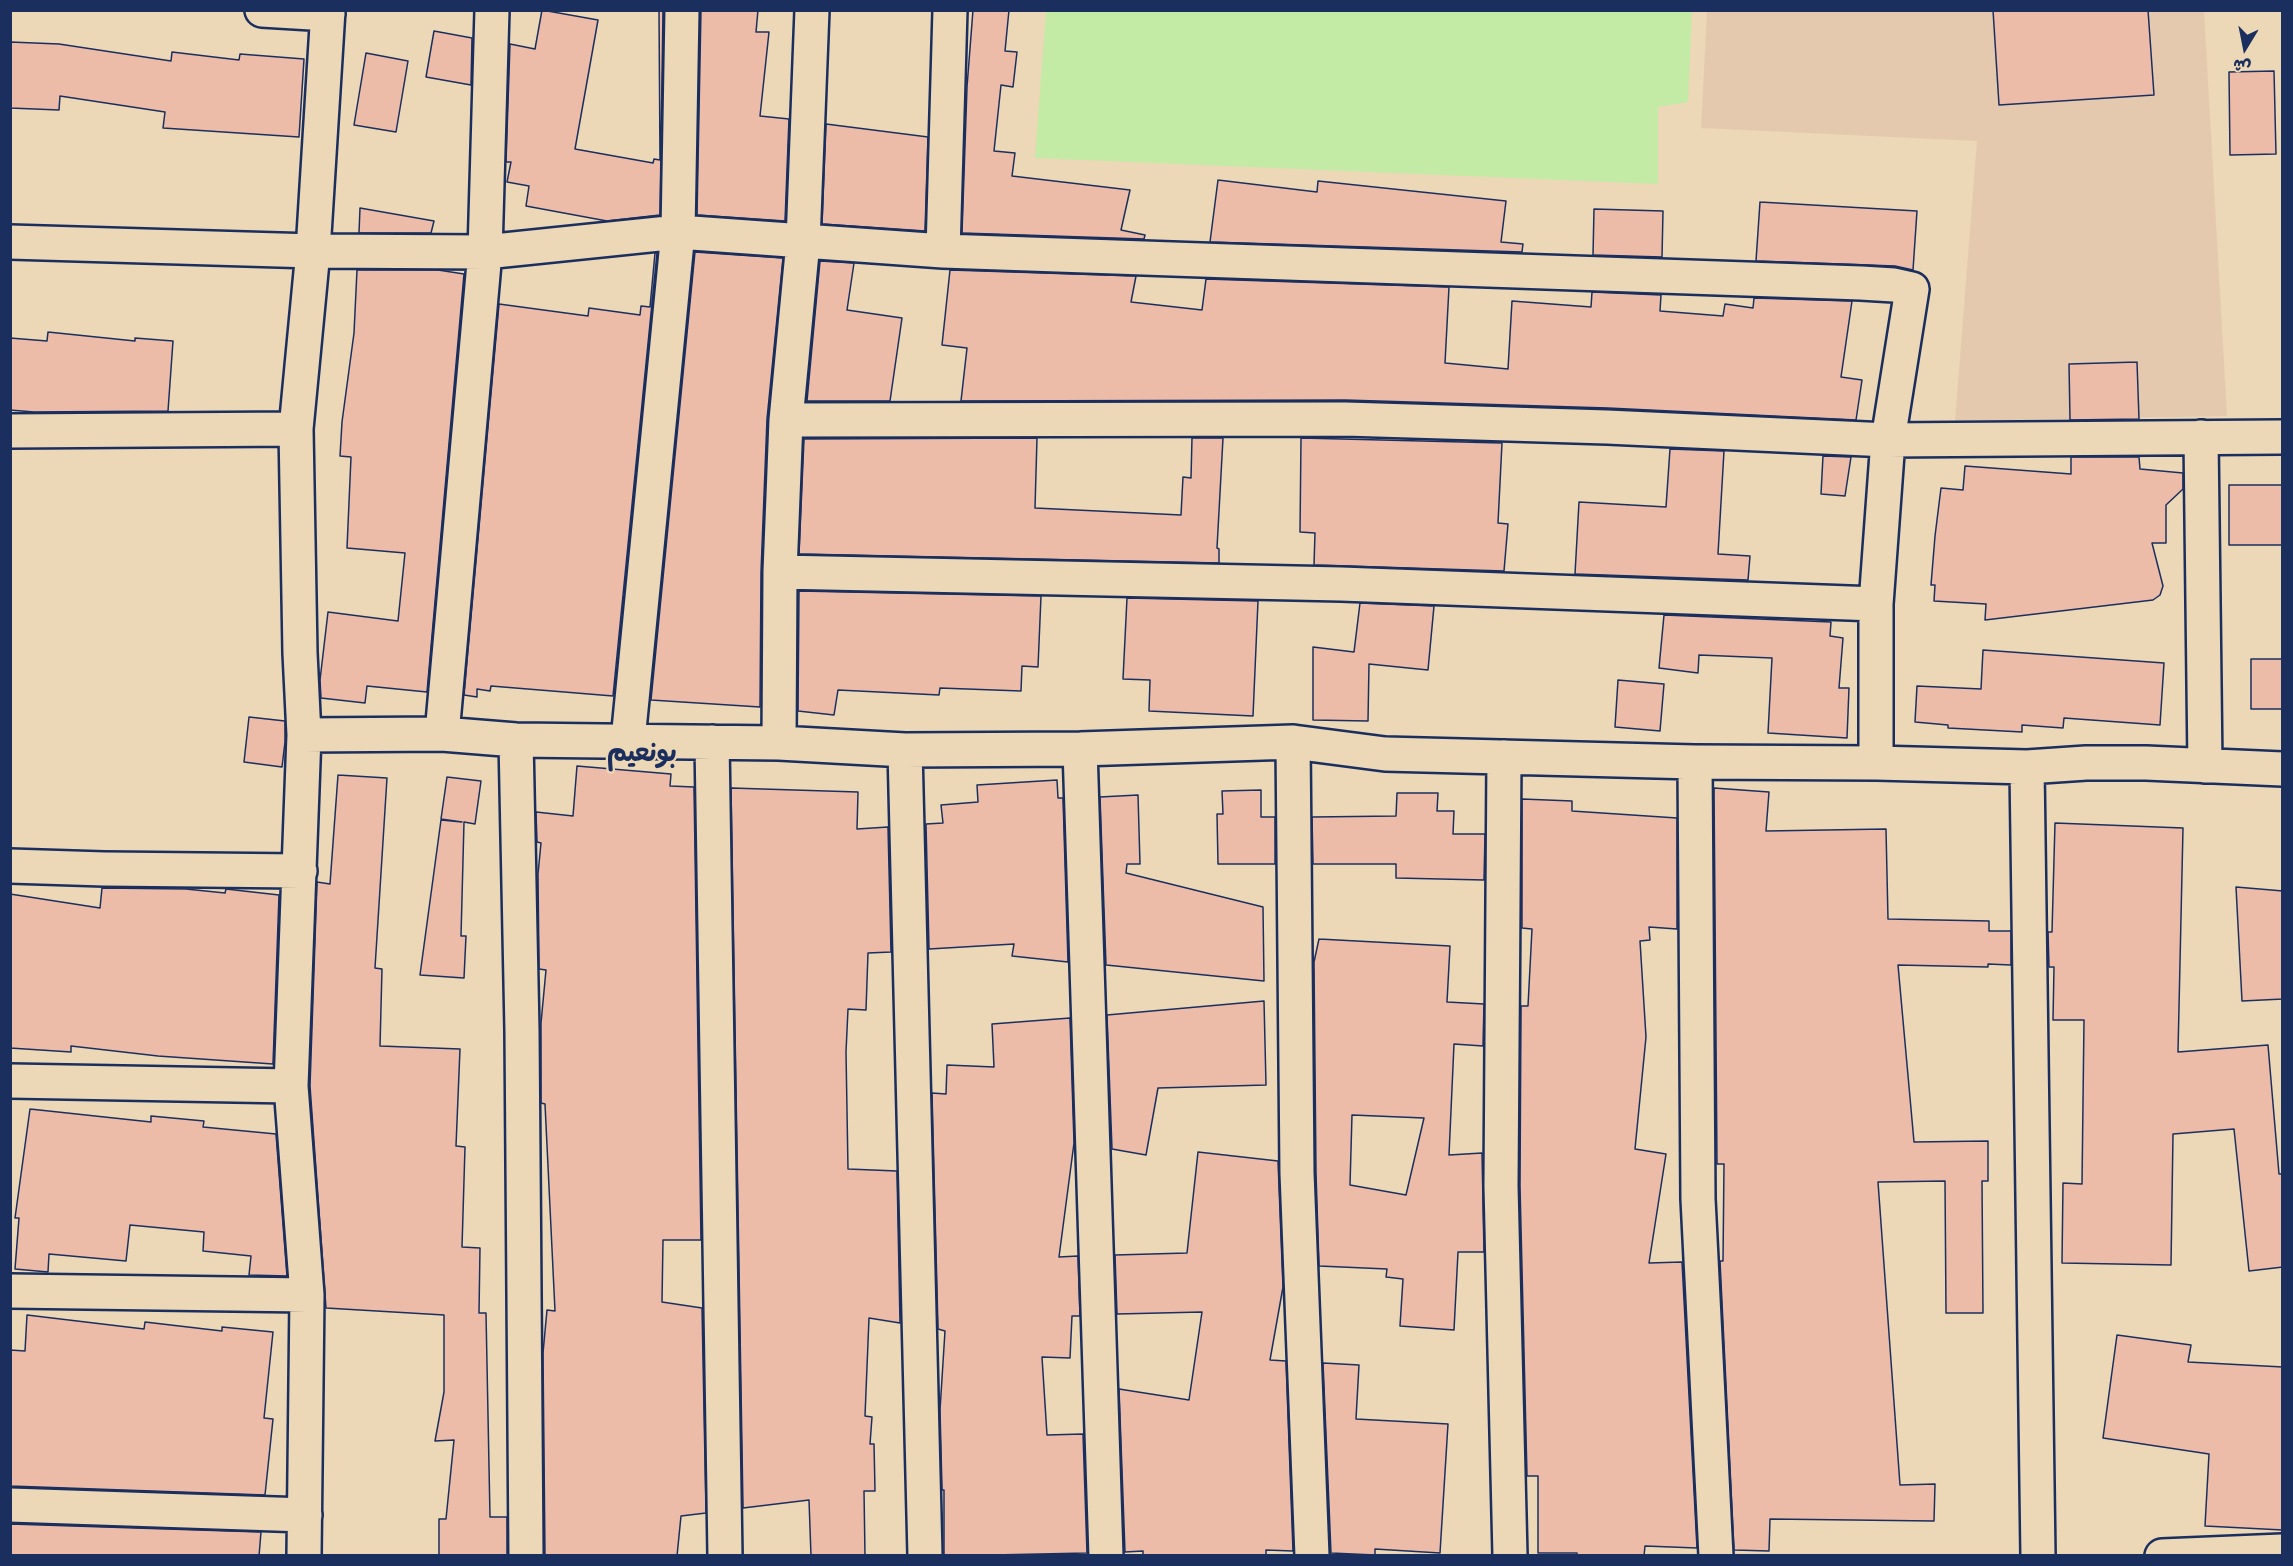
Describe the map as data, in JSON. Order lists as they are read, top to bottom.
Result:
{
  "districts": ["بونعيم"],
  "north": "bottom"
}
